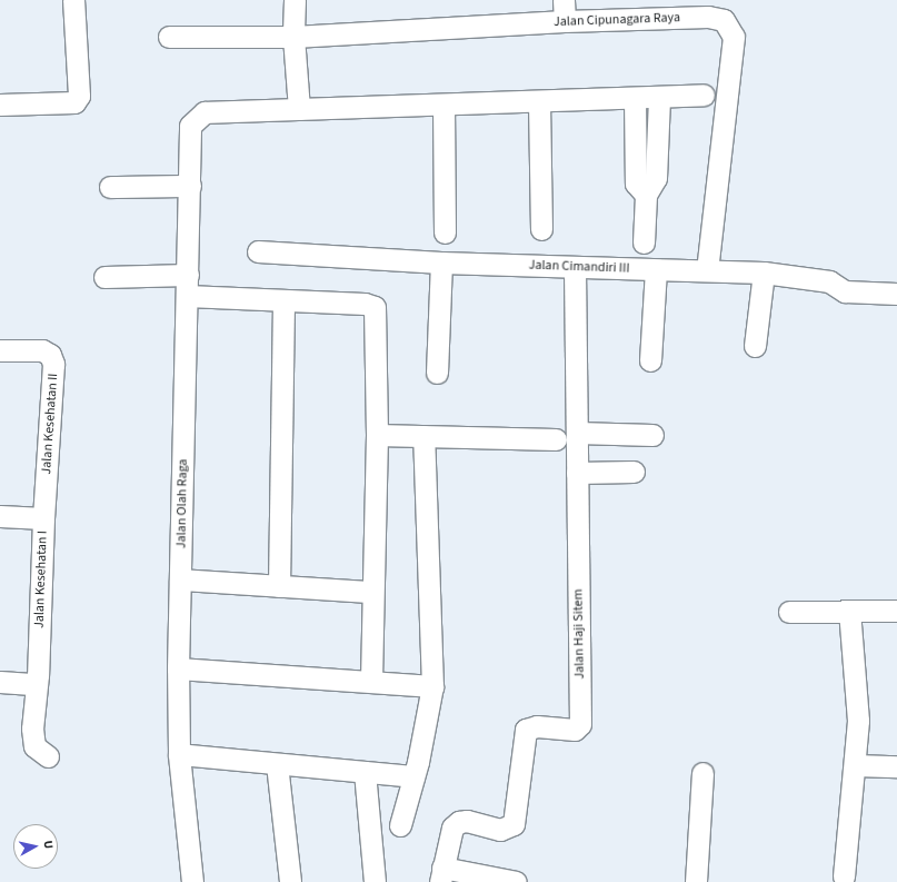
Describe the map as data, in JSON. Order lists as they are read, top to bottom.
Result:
{
  "streets": {
    "street": [
      "Jalan Cipunagara Raya",
      "Jalan Cimandiri III",
      "Jalan Kesehatan II",
      "Jalan Olah Raga",
      "Jalan Kesehatan I",
      "Jalan Haji Sitem"
    ]
  },
  "crossings": [
    ["Jalan Cipunagara Raya", "Jalan Cimandiri III"],
    ["Jalan Cimandiri III", "Jalan Haji Sitem"],
    ["Jalan Kesehatan II", "Jalan Kesehatan I"]
  ],
  "north": "right"
}
